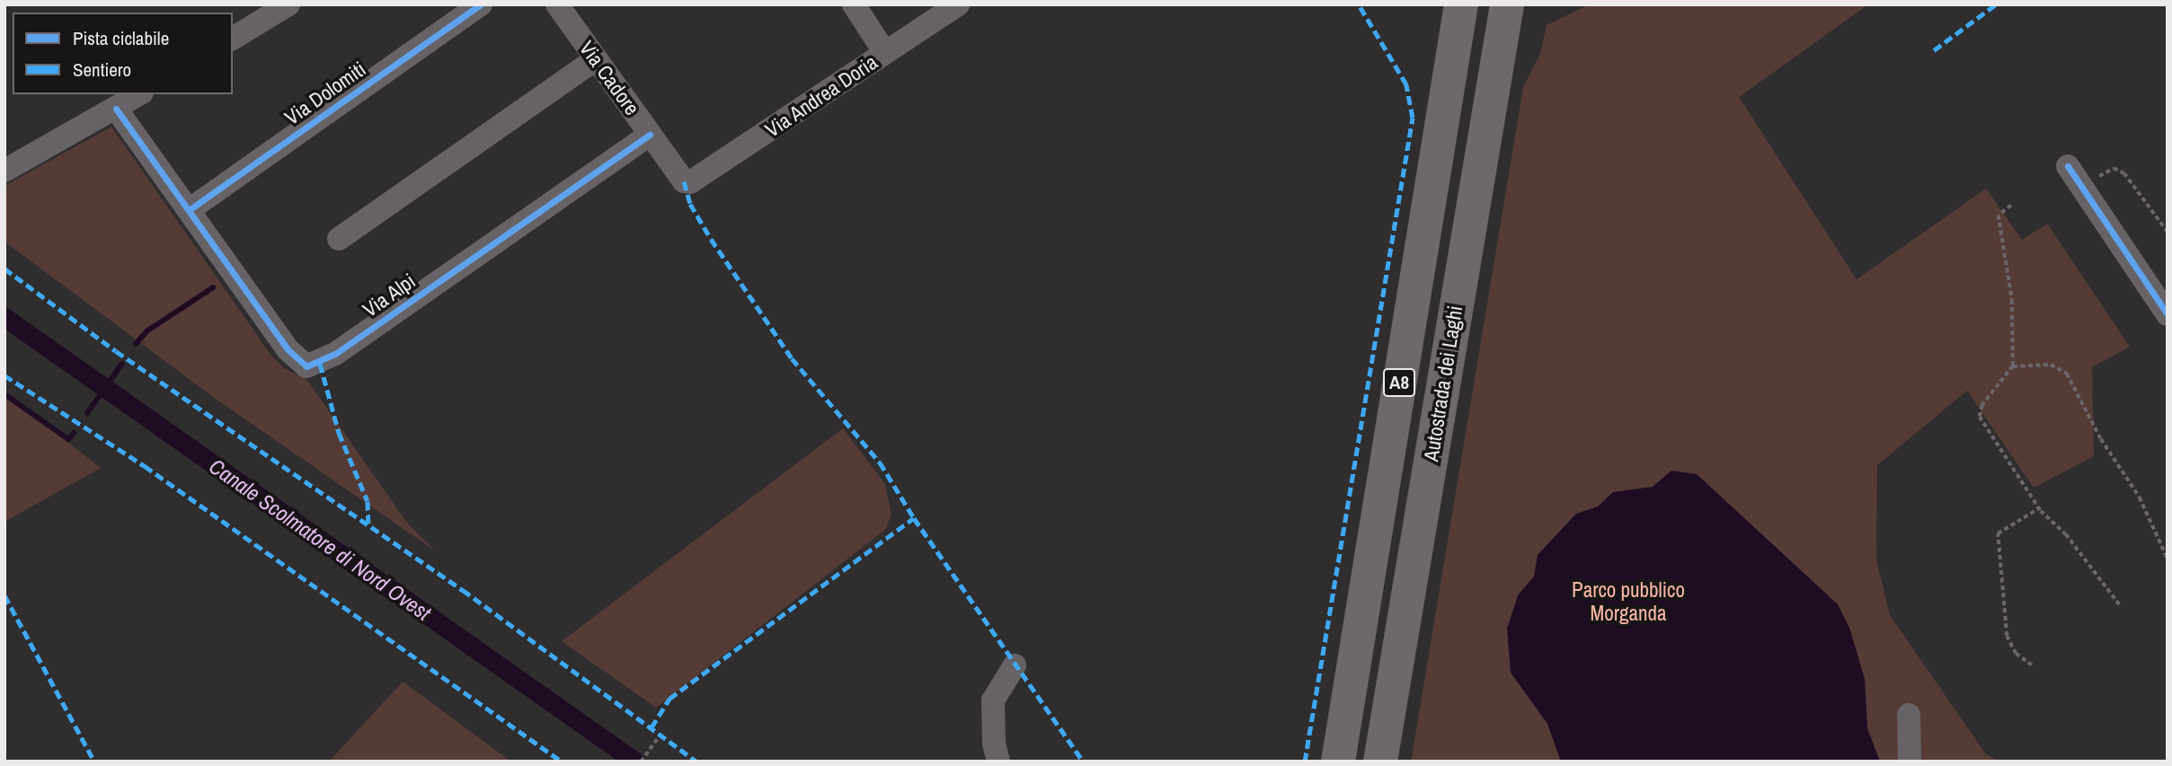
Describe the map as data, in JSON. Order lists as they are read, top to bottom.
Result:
{
  "streets": {
    "highway": ["A8", "Autostrada dei Laghi"],
    "street": [
      "Via Cadore",
      "Via Dolomiti",
      "Via Andrea Doria",
      "Via Alpi"
    ]
  },
  "crossings": [
    ["Via Cadore", "Via Andrea Doria"],
    ["Via Cadore", "Via Alpi"],
    ["Via Dolomiti", "Via Alpi"]
  ],
  "water": ["Canale Scolmatore di Nord Ovest"],
  "parks": ["Parco pubblico Morganda"],
  "legend": ["Pista ciclabile", "Sentiero"]
}
